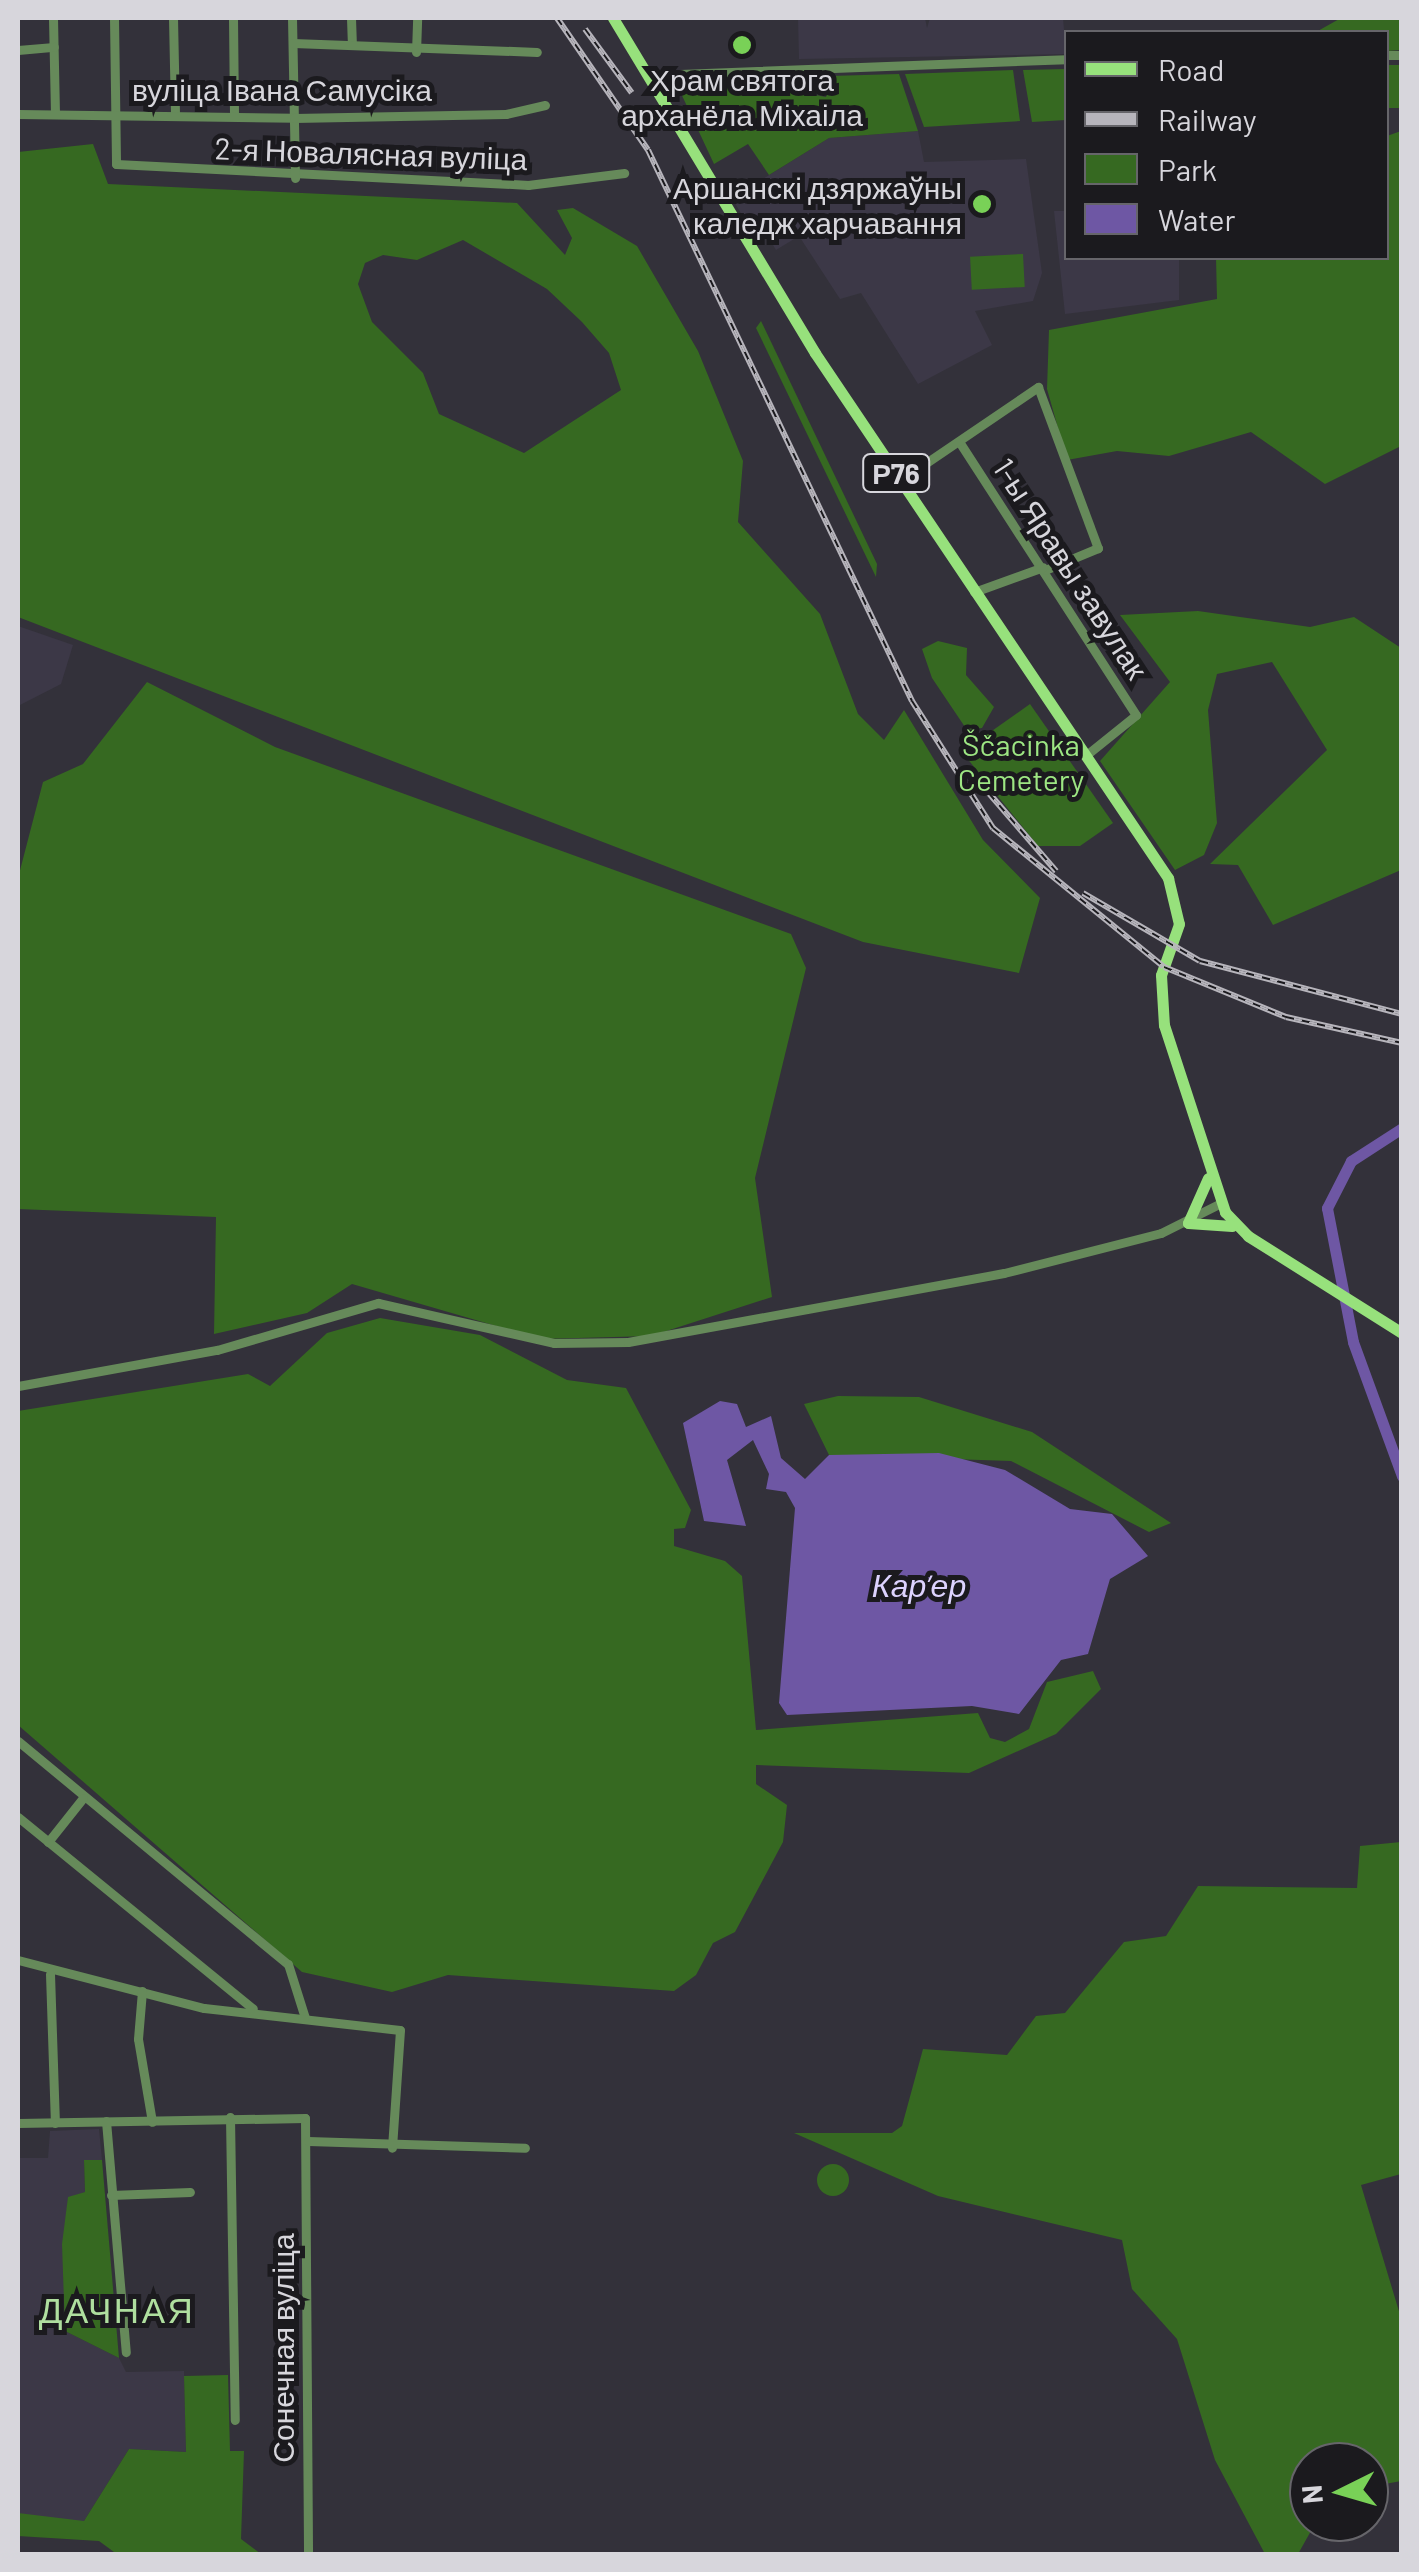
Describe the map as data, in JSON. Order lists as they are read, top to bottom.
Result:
{
  "streets": {
    "main road": ["Р76"],
    "street": [
      "вуліца Івана Самусіка",
      "2-я Новалясная вуліца",
      "1-ы Яравы завулак",
      "Сонечная вуліца"
    ]
  },
  "crossings": [
    ["вуліца Івана Самусіка", "2-я Новалясная вуліца"],
    ["Р76", "1-ы Яравы завулак"]
  ],
  "districts": ["ДАЧНАЯ"],
  "water": ["Карʼер"],
  "parks": ["Ščacinka Cemetery"],
  "places": ["Храм святога арханёла Міхаіла", "Аршанскі дзяржаўны каледж харчавання"],
  "legend": [
    "Road",
    "Railway",
    "Park",
    "Water"
  ],
  "north": "left"
}
